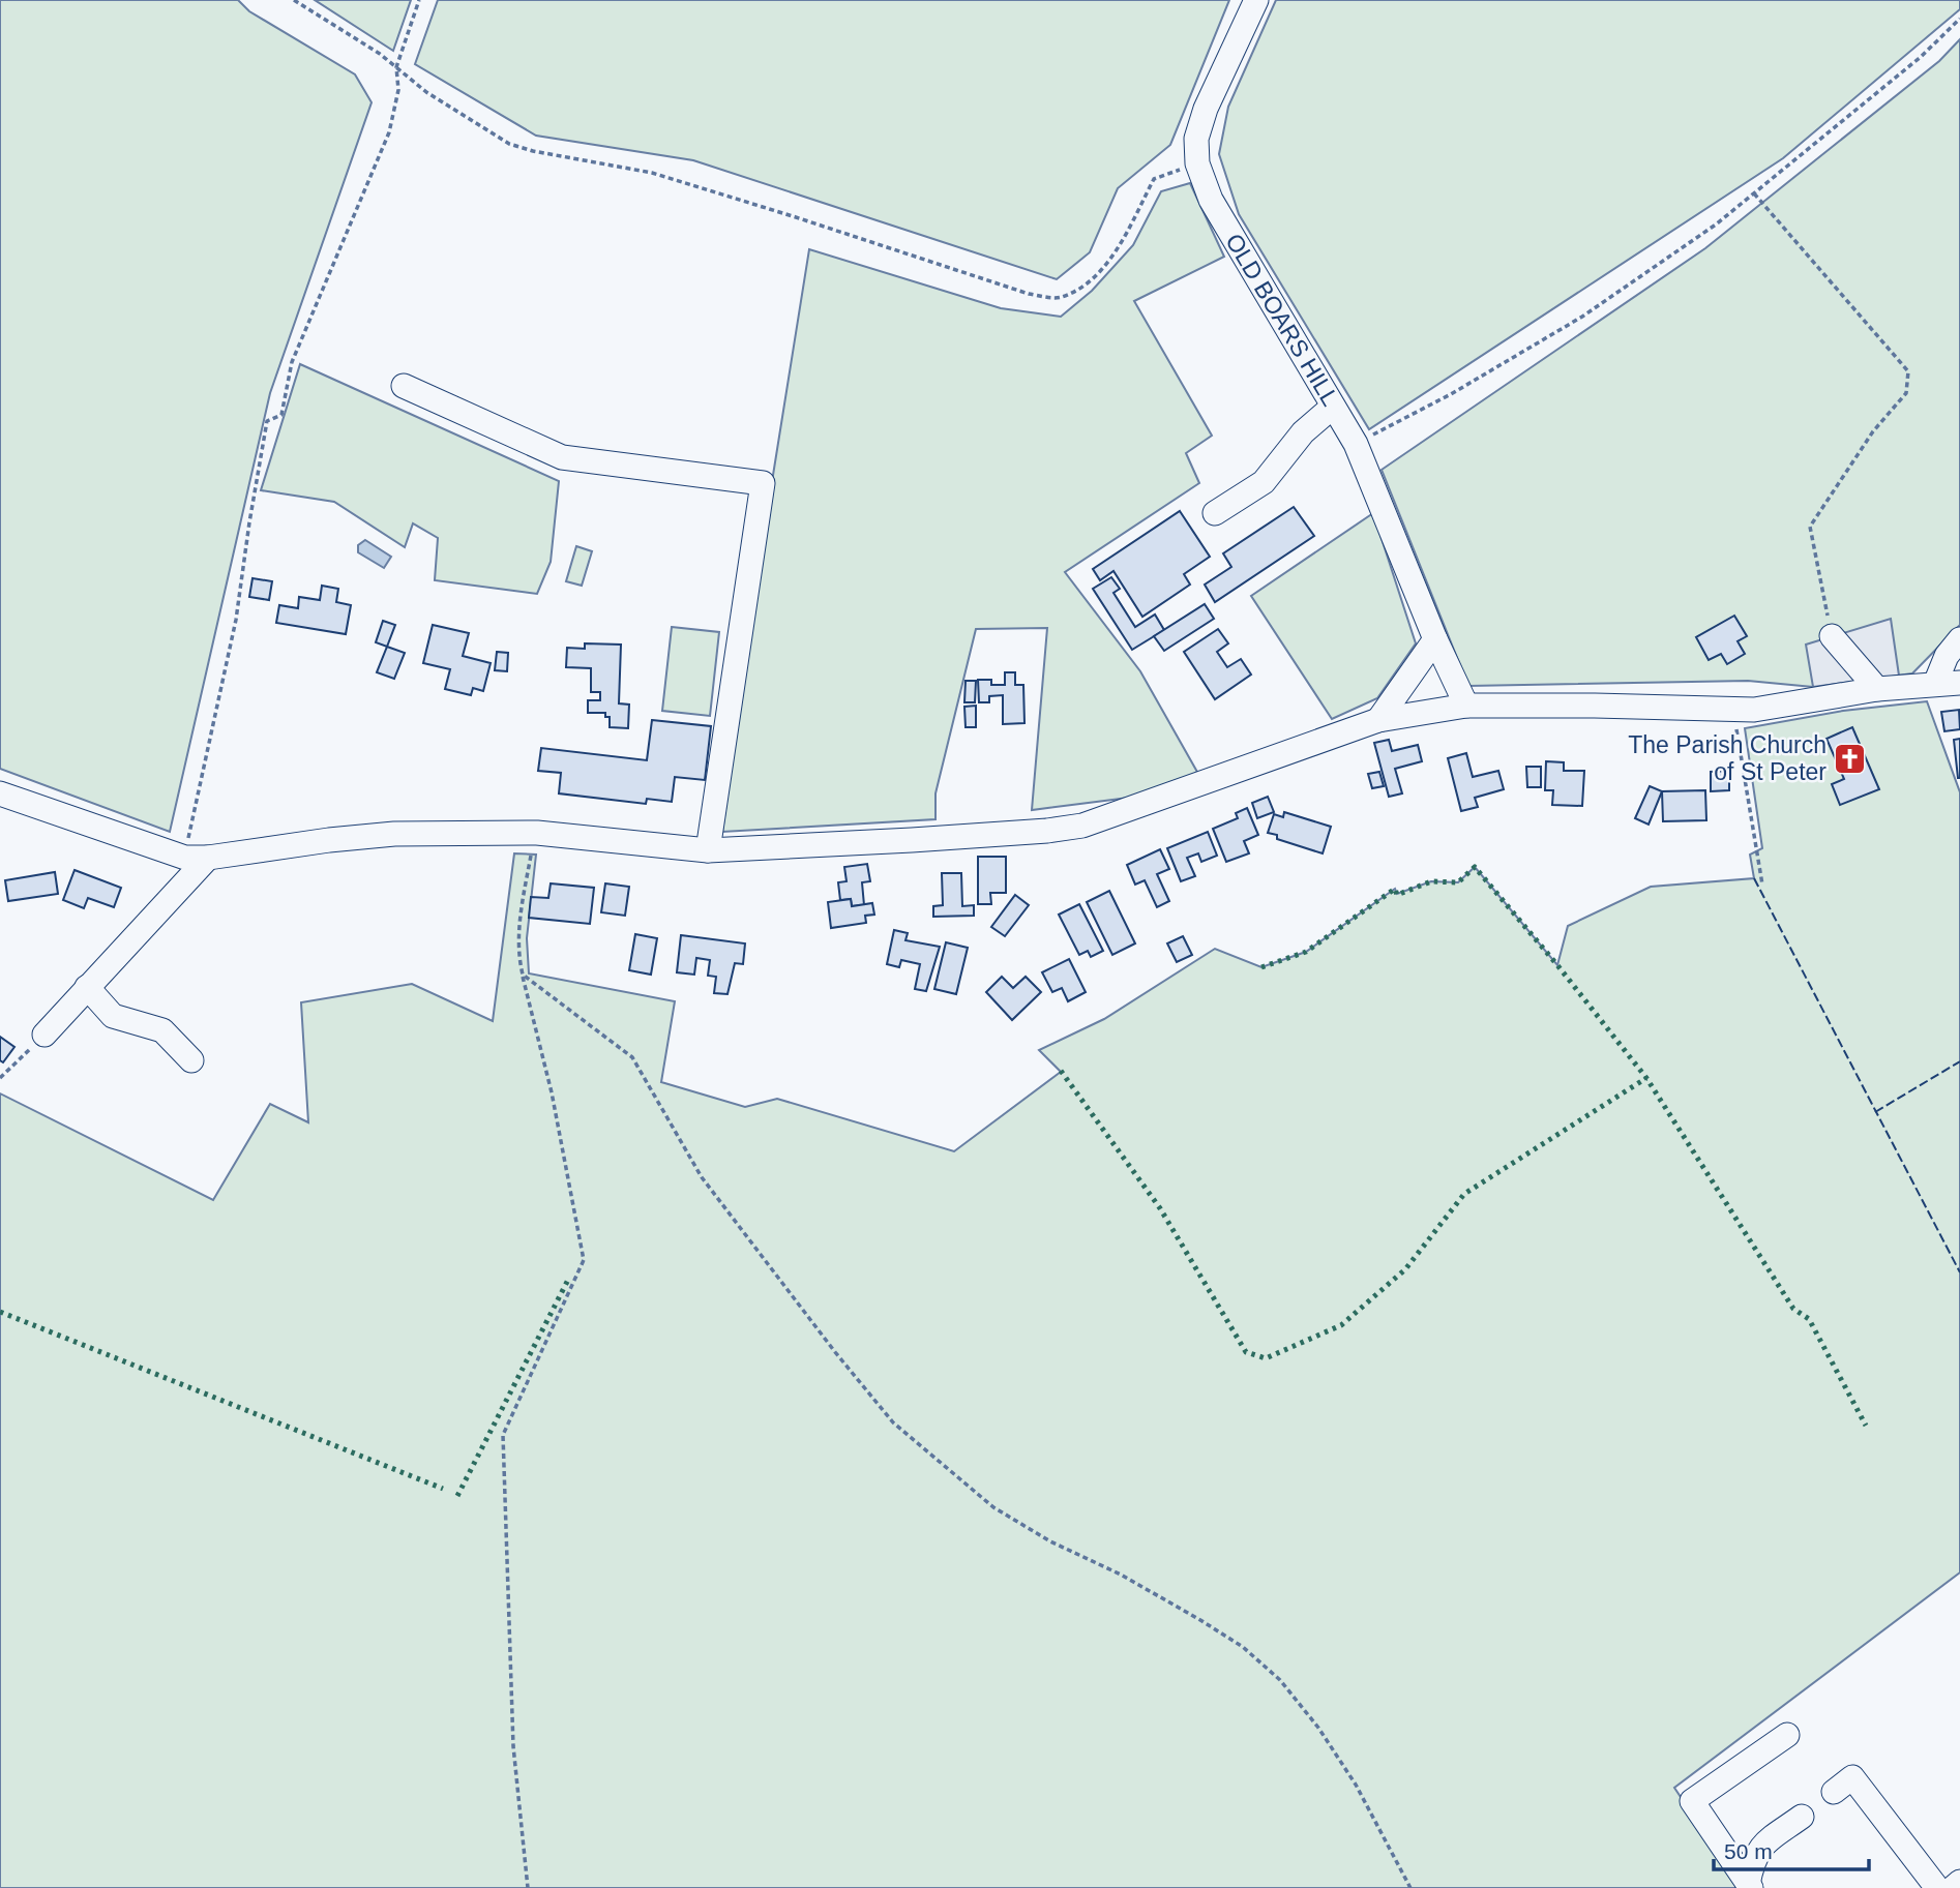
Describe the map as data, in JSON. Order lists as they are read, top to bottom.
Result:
{
  "streets": {
    "street": ["OLD BOARS HILL"]
  },
  "places": {
    "church": ["The Parish Church of St Peter"]
  },
  "scale_bar": "50 m"
}
